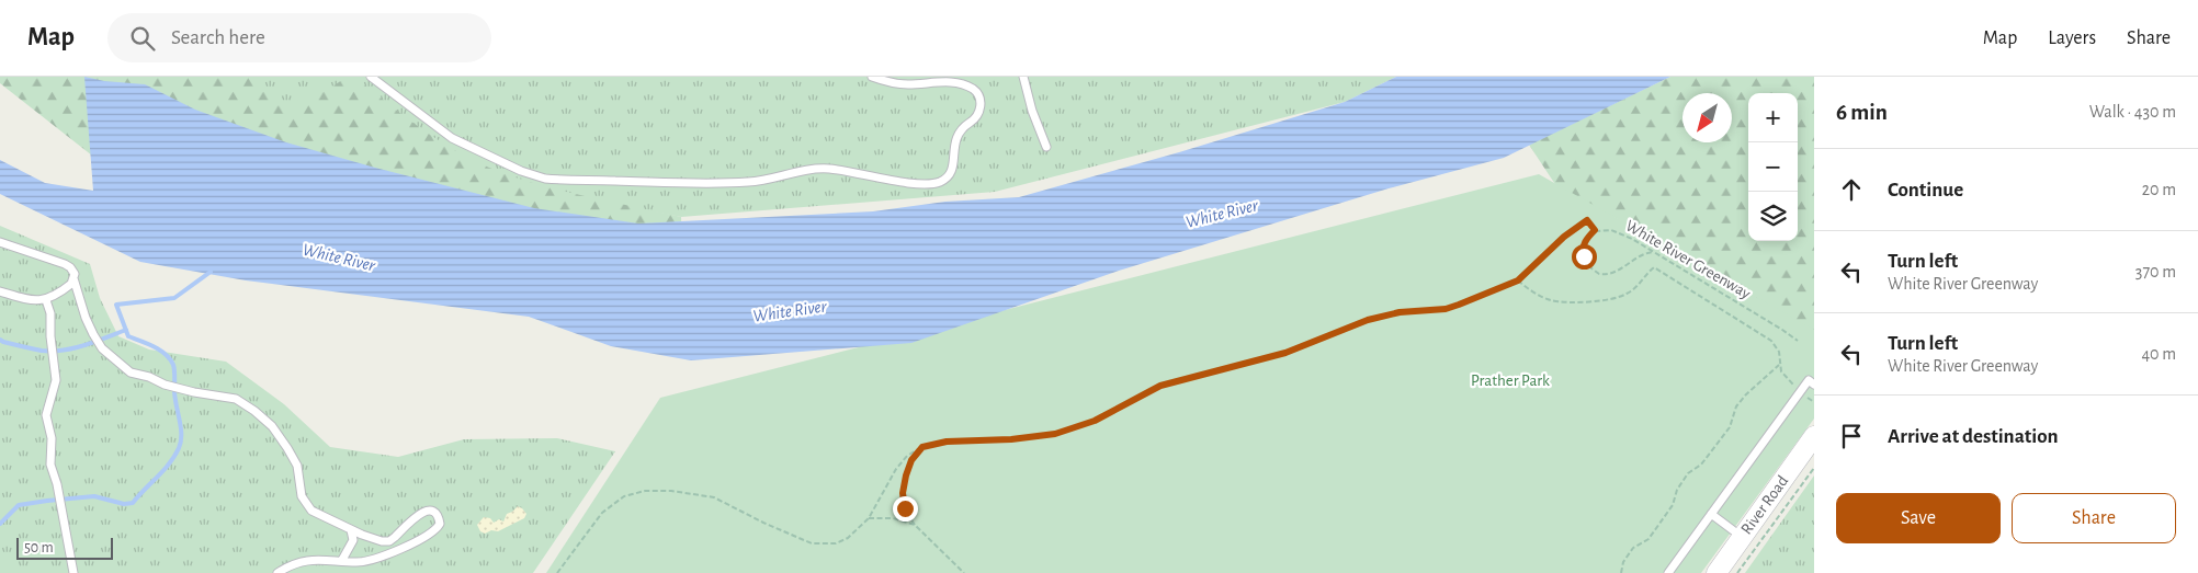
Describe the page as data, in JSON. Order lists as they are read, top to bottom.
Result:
{
  "streets": {
    "street": ["River Road"],
    "path": ["White River Greenway"]
  },
  "water": ["White River"],
  "parks": ["Prather Park"],
  "scale_bar": "50 m",
  "north": "bottom left",
  "page": {
    "header": "Map",
    "search": "Search here",
    "nav": ["Map", "Layers", "Share"],
    "heading": ["6 min", "Walk · 430 m"],
    "map_buttons": ["+", "−"],
    "list": [
      ["Continue", "20 m"],
      ["Turn left", "White River Greenway", "370 m"],
      ["Turn left", "White River Greenway", "40 m"],
      "Arrive at destination"
    ],
    "buttons": ["Save", "Share"],
    "scale": "50 m"
  }
}
